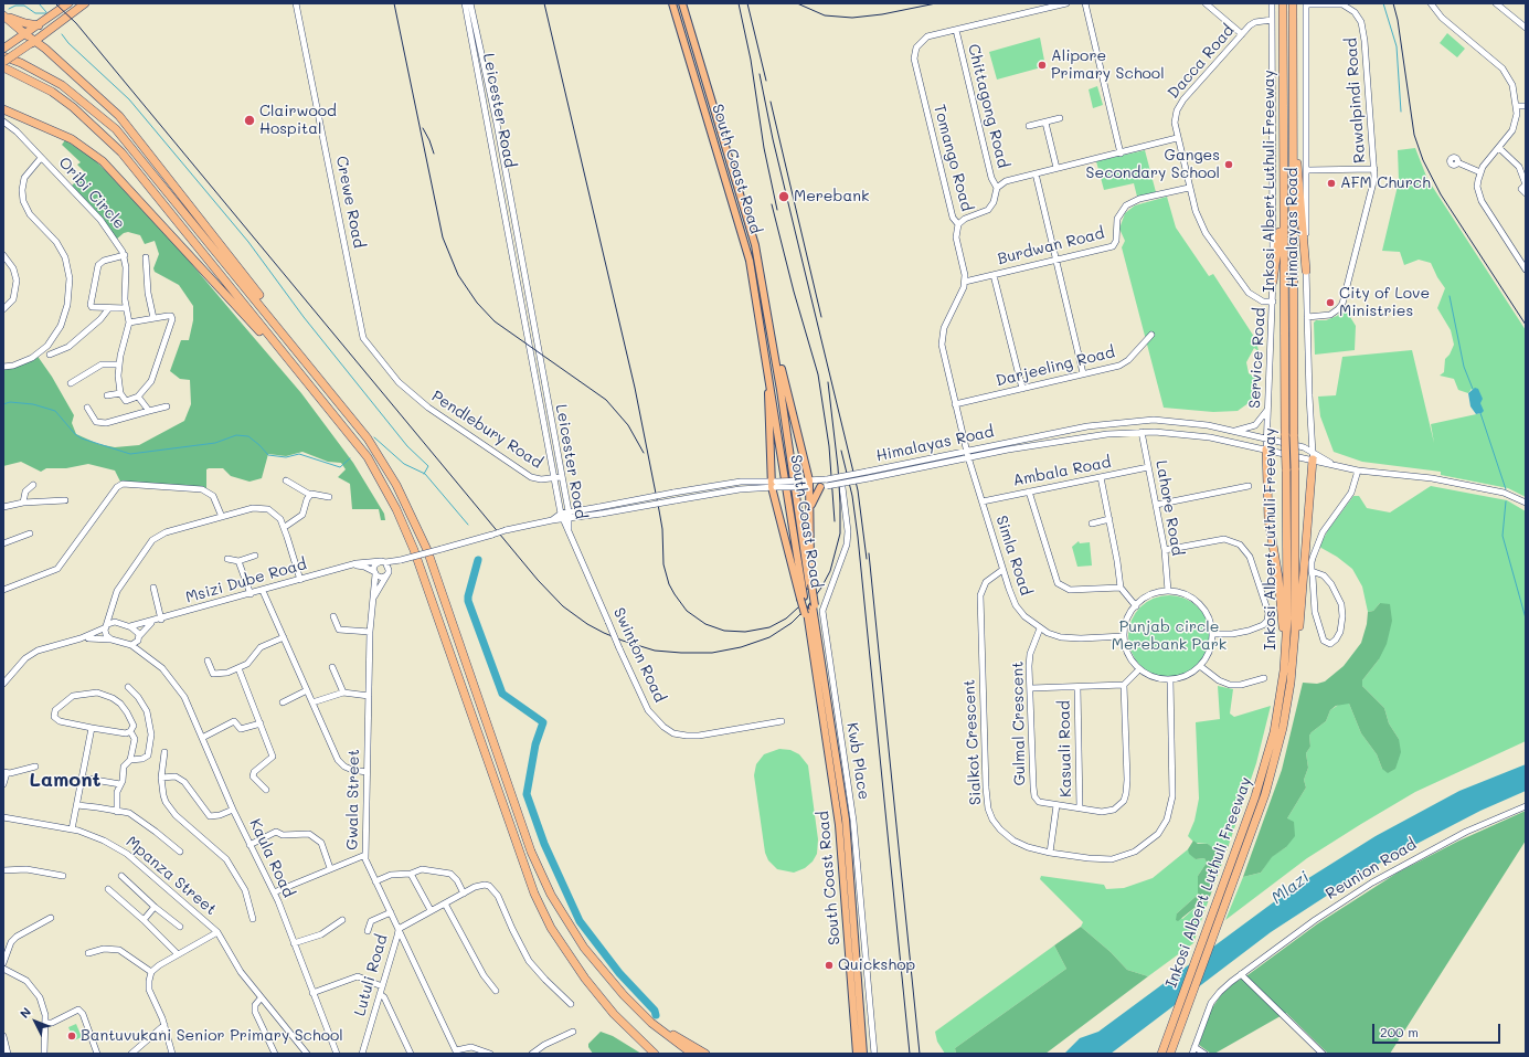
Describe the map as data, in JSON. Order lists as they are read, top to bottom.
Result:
{
  "streets": {
    "highway": ["Inkosi Albert Luthuli Freeway"],
    "main road": ["South Coast Road"],
    "street": [
      "Dacca Road",
      "Rawalpindi Road",
      "Chittagong Road",
      "Leicester Road",
      "Tomango Road",
      "Oribi Circle",
      "Crewe Road",
      "Himalayas Road",
      "Burdwan Road",
      "Service Road",
      "Darjeeling Road",
      "Pendlebury Road",
      "Ambala Road",
      "Lahore Road",
      "Simla Road",
      "Msizi Dube Road",
      "Swinton Road",
      "Gulmal Crescent",
      "Sialkot Crescent",
      "Kasuali Road",
      "Kwb Place",
      "Gwala Street",
      "Kaula Road",
      "Reunion Road",
      "Mpanza Street",
      "Lutuli Road"
    ]
  },
  "crossings": [
    ["Dacca Road", "Burdwan Road"],
    ["Dacca Road", "Service Road"],
    ["Rawalpindi Road", "Himalayas Road"],
    ["Chittagong Road", "Tomango Road"],
    ["Leicester Road", "Himalayas Road"],
    ["Leicester Road", "Pendlebury Road"],
    ["Leicester Road", "Msizi Dube Road"],
    ["Leicester Road", "Swinton Road"],
    ["Tomango Road", "Burdwan Road"],
    ["Crewe Road", "Pendlebury Road"],
    ["Himalayas Road", "Service Road"],
    ["Himalayas Road", "Lahore Road"],
    ["Himalayas Road", "Simla Road"],
    ["Himalayas Road", "Msizi Dube Road"],
    ["Himalayas Road", "Kwb Place"],
    ["Ambala Road", "Lahore Road"],
    ["Ambala Road", "Simla Road"],
    ["Lahore Road", "Simla Road"],
    ["Lahore Road", "Sialkot Crescent"],
    ["Simla Road", "Gulmal Crescent"],
    ["Simla Road", "Sialkot Crescent"],
    ["Msizi Dube Road", "Gwala Street"],
    ["Msizi Dube Road", "Kaula Road"],
    ["Gulmal Crescent", "Kasuali Road"],
    ["Gwala Street", "Lutuli Road"]
  ],
  "districts": ["Lamont"],
  "water": ["Mlazi"],
  "parks": ["Punjab circle Merebank Park"],
  "places": [
    "Alipore Primary School",
    "Clairwood Hospital",
    "Ganges Secondary School",
    "AFM Church",
    "Merebank",
    "City of Love Ministries",
    "Quickshop",
    "Bantuvukani Senior Primary School"
  ],
  "scale_bar": "200 m",
  "north": "top left"
}
